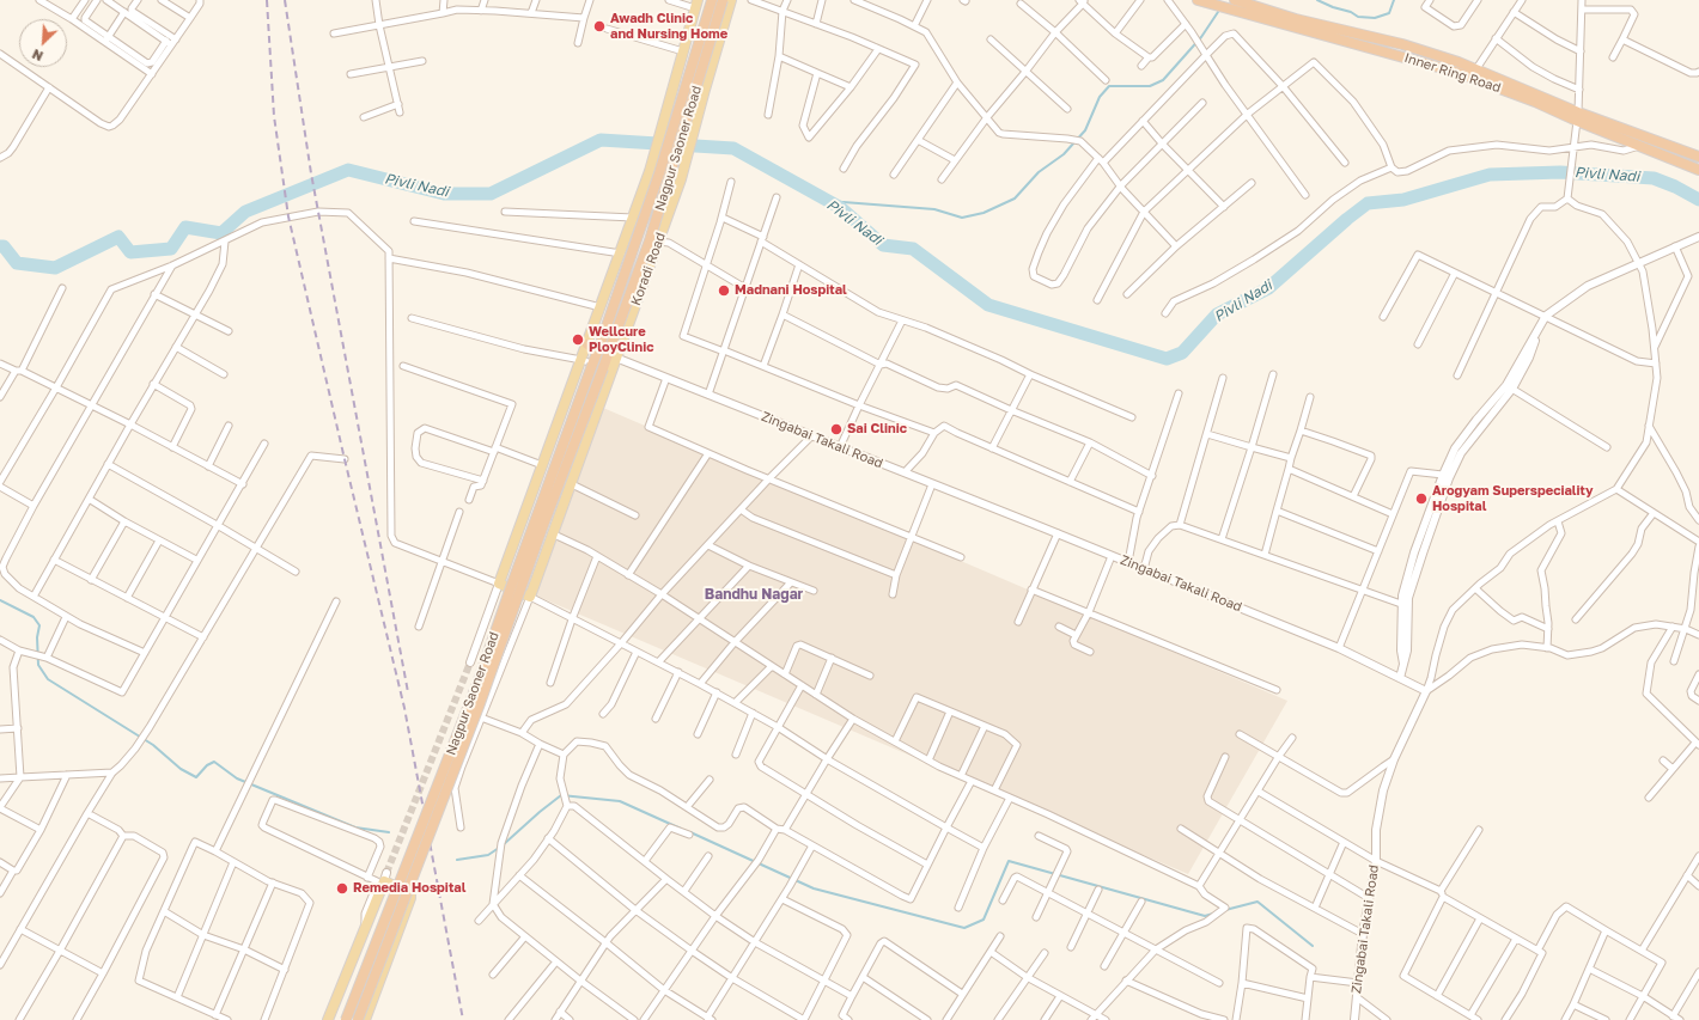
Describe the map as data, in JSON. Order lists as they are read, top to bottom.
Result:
{
  "streets": {
    "highway": ["Inner Ring Road", "Nagpur Saoner Road", "Koradi Road"],
    "street": ["Zingabai Takali Road"]
  },
  "crossings": [
    ["Nagpur Saoner Road", "Koradi Road"],
    ["Nagpur Saoner Road", "Zingabai Takali Road"],
    ["Koradi Road", "Zingabai Takali Road"]
  ],
  "districts": ["Bandhu Nagar"],
  "water": ["Pivli Nadi"],
  "places": [
    "Awadh Clinic and Nursing Home",
    "Madnani Hospital",
    "Wellcure PloyClinic",
    "Sai Clinic",
    "Arogyam Superspeciality Hospital",
    "Remedia Hospital"
  ],
  "north": "bottom left"
}
